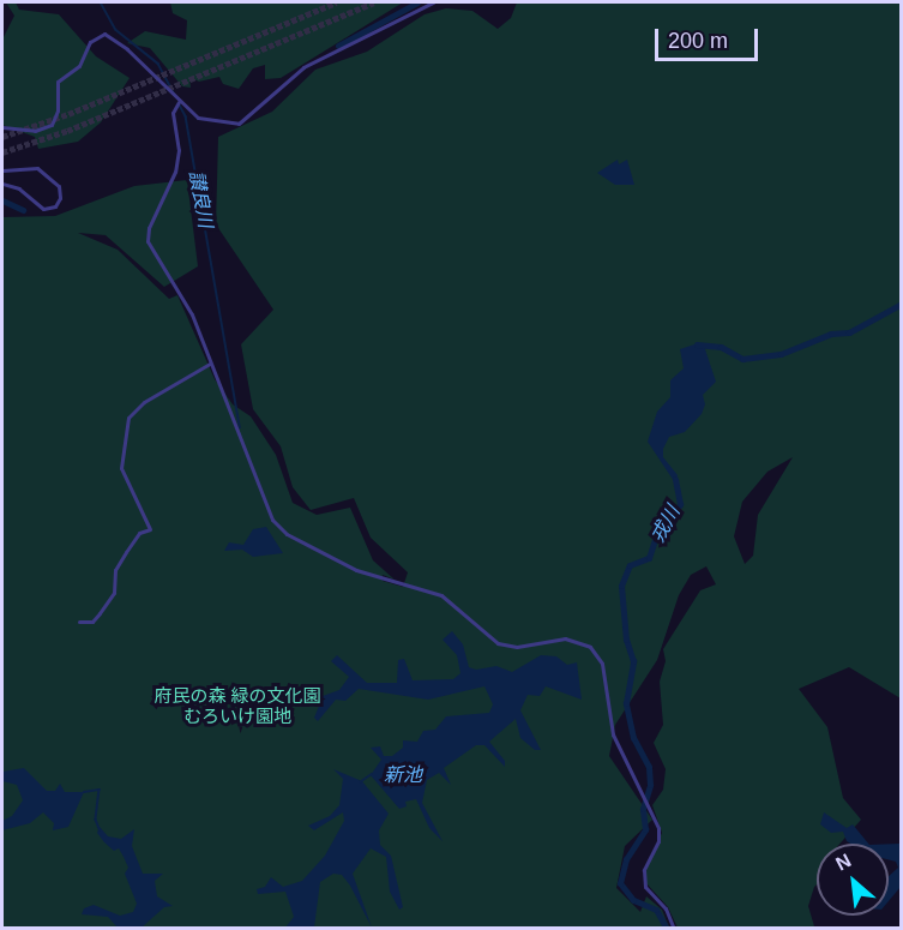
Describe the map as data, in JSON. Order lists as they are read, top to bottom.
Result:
{
  "water": ["讃良川", "戎川", "新池"],
  "parks": ["府民の森 緑の文化園 むろいけ園地"],
  "scale_bar": "200 m",
  "north": "top left"
}
